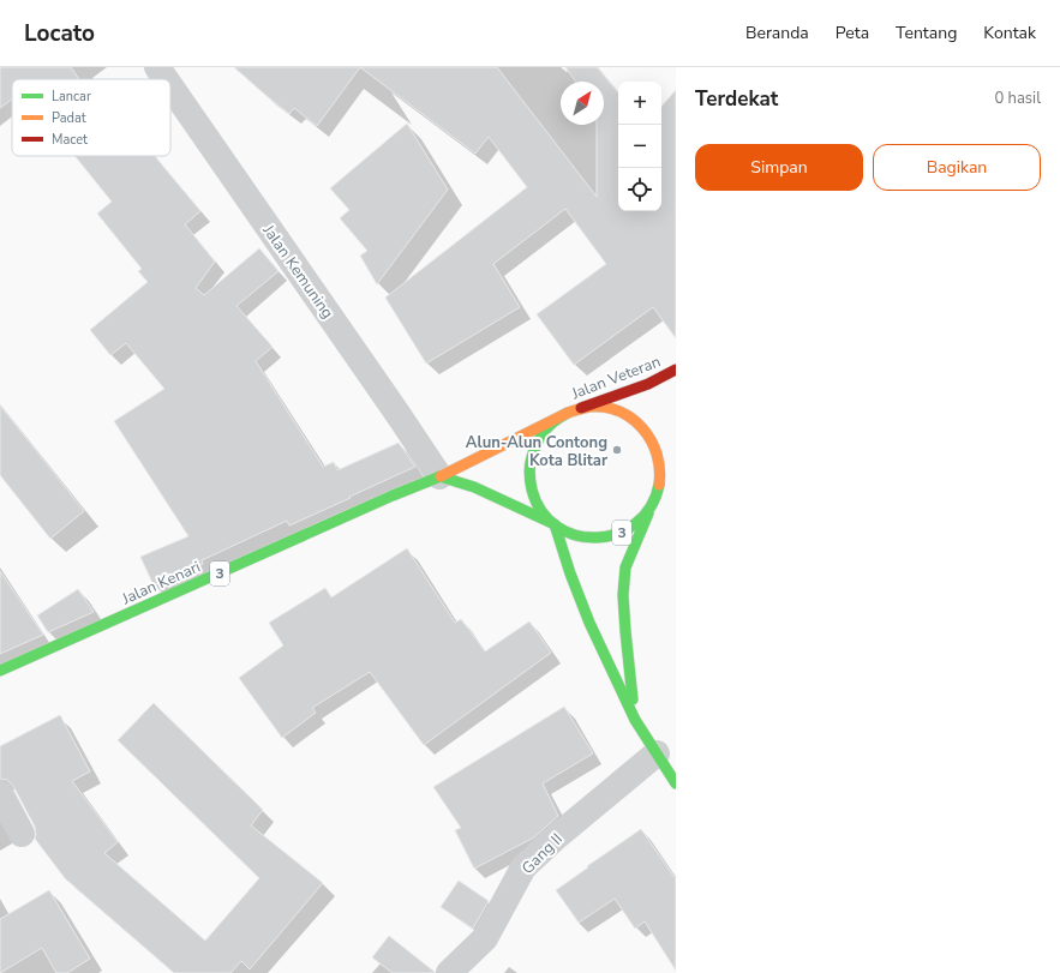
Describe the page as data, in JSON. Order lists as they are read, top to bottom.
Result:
{
  "streets": {
    "main road": ["Jalan Veteran", "3", "Jalan Kenari"],
    "street": ["Jalan Kemuning", "Gang II"]
  },
  "crossings": [
    ["Jalan Kemuning", "3"],
    ["Jalan Kemuning", "Jalan Kenari"],
    ["Jalan Veteran", "3"],
    ["3", "Jalan Kenari"],
    ["3", "Gang II"]
  ],
  "places": ["Alun-Alun Contong Kota Blitar"],
  "legend": ["Lancar", "Padat", "Macet"],
  "north": "top right",
  "page": {
    "header": "Locato",
    "nav": [
      "Beranda",
      "Peta",
      "Tentang",
      "Kontak"
    ],
    "heading": ["Terdekat", "0 hasil"],
    "map_buttons": ["+", "−"],
    "buttons": ["Simpan", "Bagikan"]
  }
}
